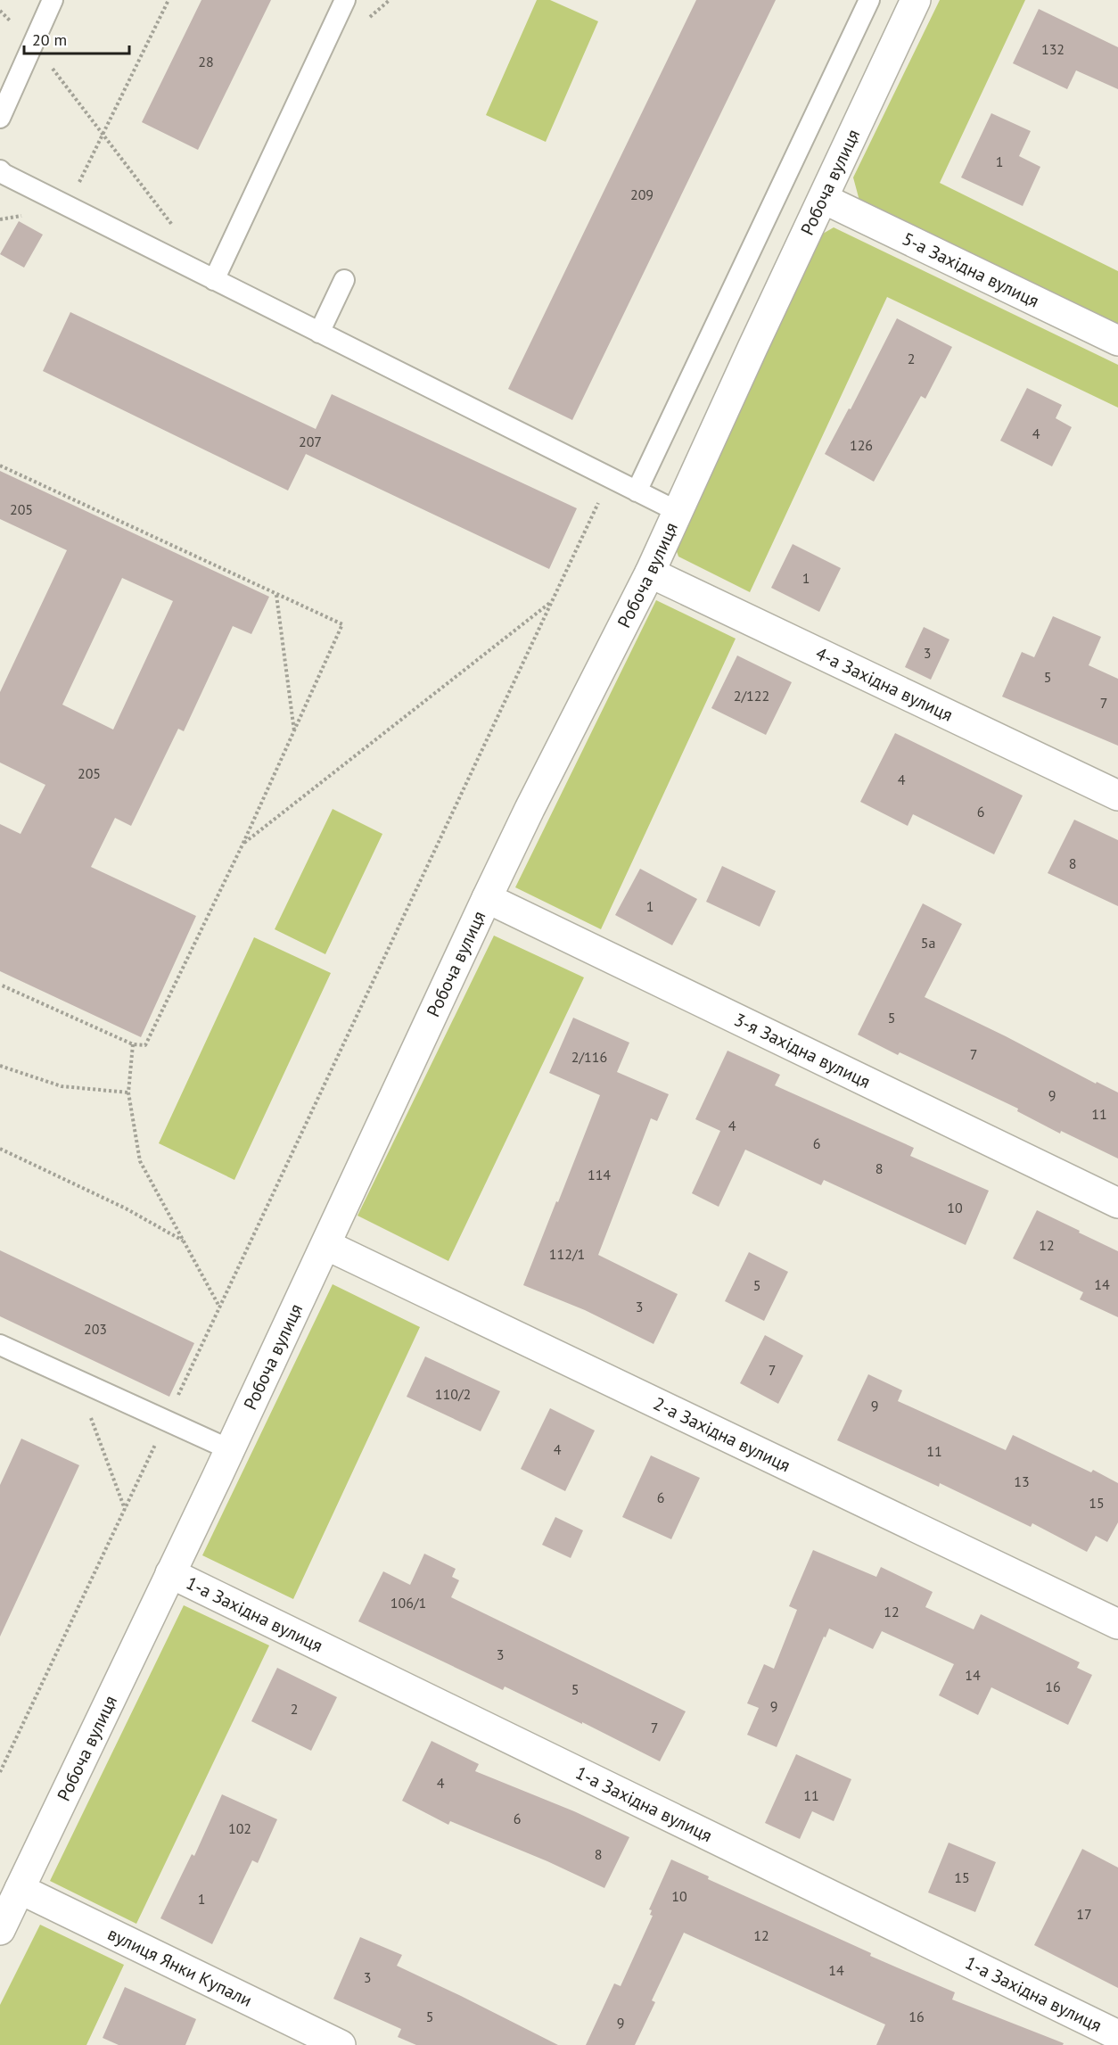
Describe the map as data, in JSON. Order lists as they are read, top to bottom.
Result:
{
  "streets": {
    "street": [
      "Робоча вулиця",
      "5-а Західна вулиця",
      "4-а Західна вулиця",
      "3-я Західна вулиця",
      "2-а Західна вулиця",
      "1-а Західна вулиця",
      "вулиця Янки Купали"
    ]
  },
  "crossings": [
    ["Робоча вулиця", "5-а Західна вулиця"],
    ["Робоча вулиця", "4-а Західна вулиця"],
    ["Робоча вулиця", "3-я Західна вулиця"],
    ["Робоча вулиця", "2-а Західна вулиця"],
    ["Робоча вулиця", "1-а Західна вулиця"],
    ["Робоча вулиця", "вулиця Янки Купали"]
  ],
  "house_numbers": [
    "132",
    "28",
    "1",
    "209",
    "2",
    "4",
    "207",
    "126",
    "205",
    "1",
    "3",
    "5",
    "2/122",
    "7",
    "205",
    "4",
    "6",
    "8",
    "1",
    "5а",
    "5",
    "7",
    "2/116",
    "9",
    "11",
    "4",
    "6",
    "8",
    "114",
    "10",
    "12",
    "112/1",
    "14",
    "5",
    "3",
    "203",
    "7",
    "110/2",
    "9",
    "4",
    "11",
    "13",
    "6",
    "15",
    "106/1",
    "12",
    "3",
    "14",
    "16",
    "5",
    "9",
    "2",
    "7",
    "4",
    "11",
    "6",
    "102",
    "8",
    "15",
    "10",
    "1",
    "17",
    "12",
    "14",
    "3",
    "5",
    "16",
    "9"
  ],
  "scale_bar": "20 m"
}
